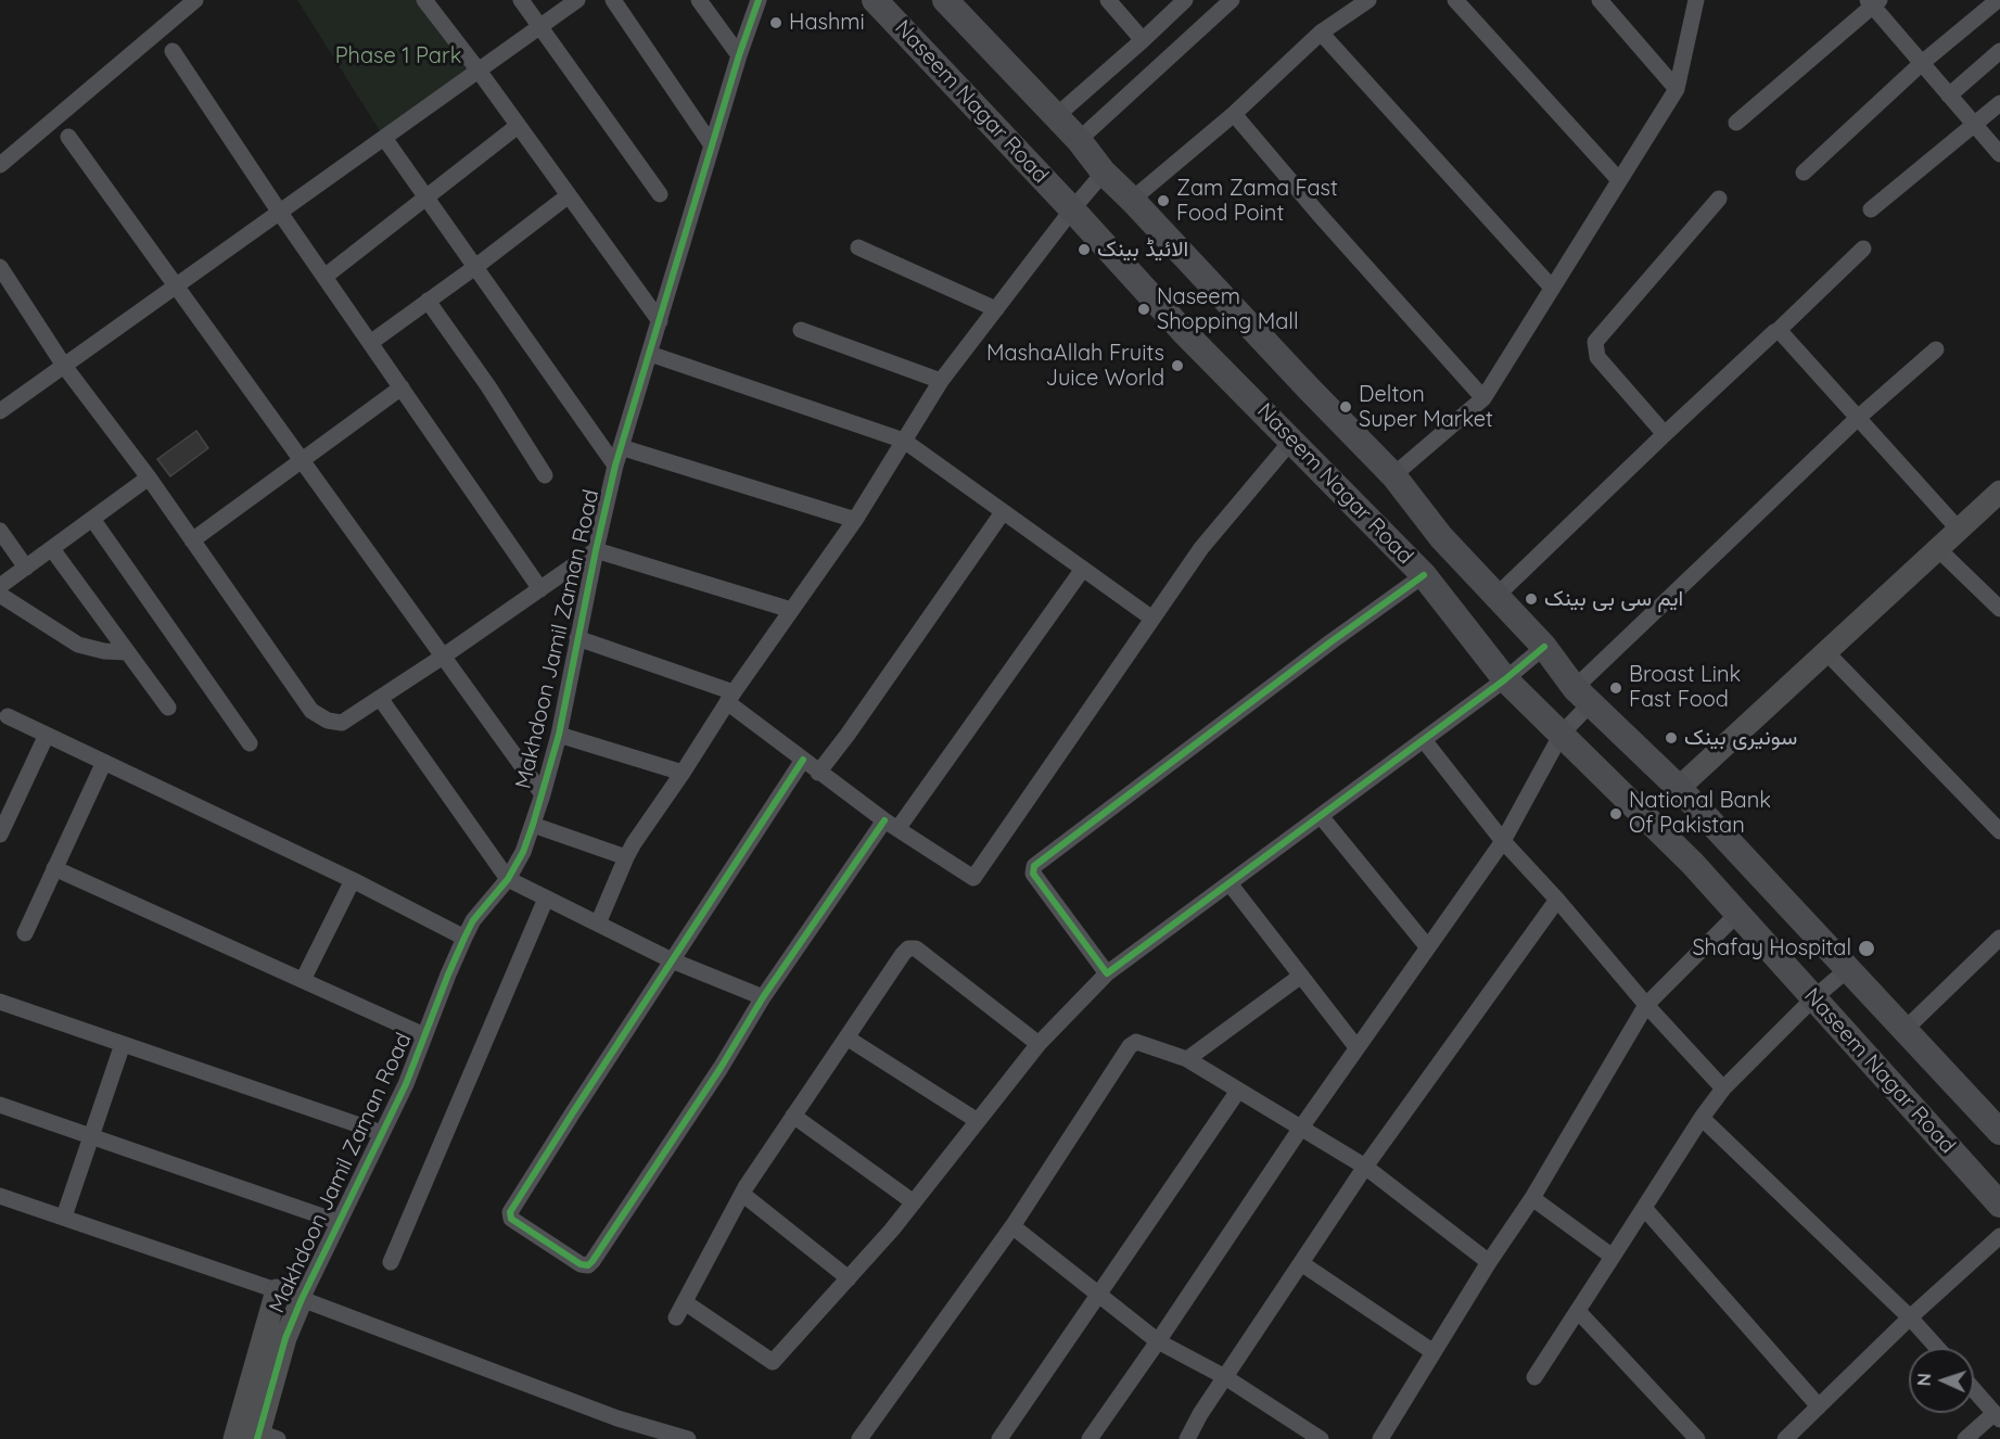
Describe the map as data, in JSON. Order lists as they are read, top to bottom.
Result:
{
  "streets": {
    "main road": ["Naseem Nagar Road"],
    "street": ["Makhdoon Jamil Zaman Road"]
  },
  "parks": ["Phase 1 Park"],
  "places": [
    "Hashmi",
    "Zam Zama Fast Food Point",
    "الائیڈ بینک",
    "Naseem Shopping Mall",
    "MashaAllah Fruits Juice World",
    "Delton Super Market",
    "ایم سی بی بینک",
    "Broast Link Fast Food",
    "سونیری بینک",
    "National Bank Of Pakistan",
    "Shafay Hospital"
  ],
  "north": "left"
}
